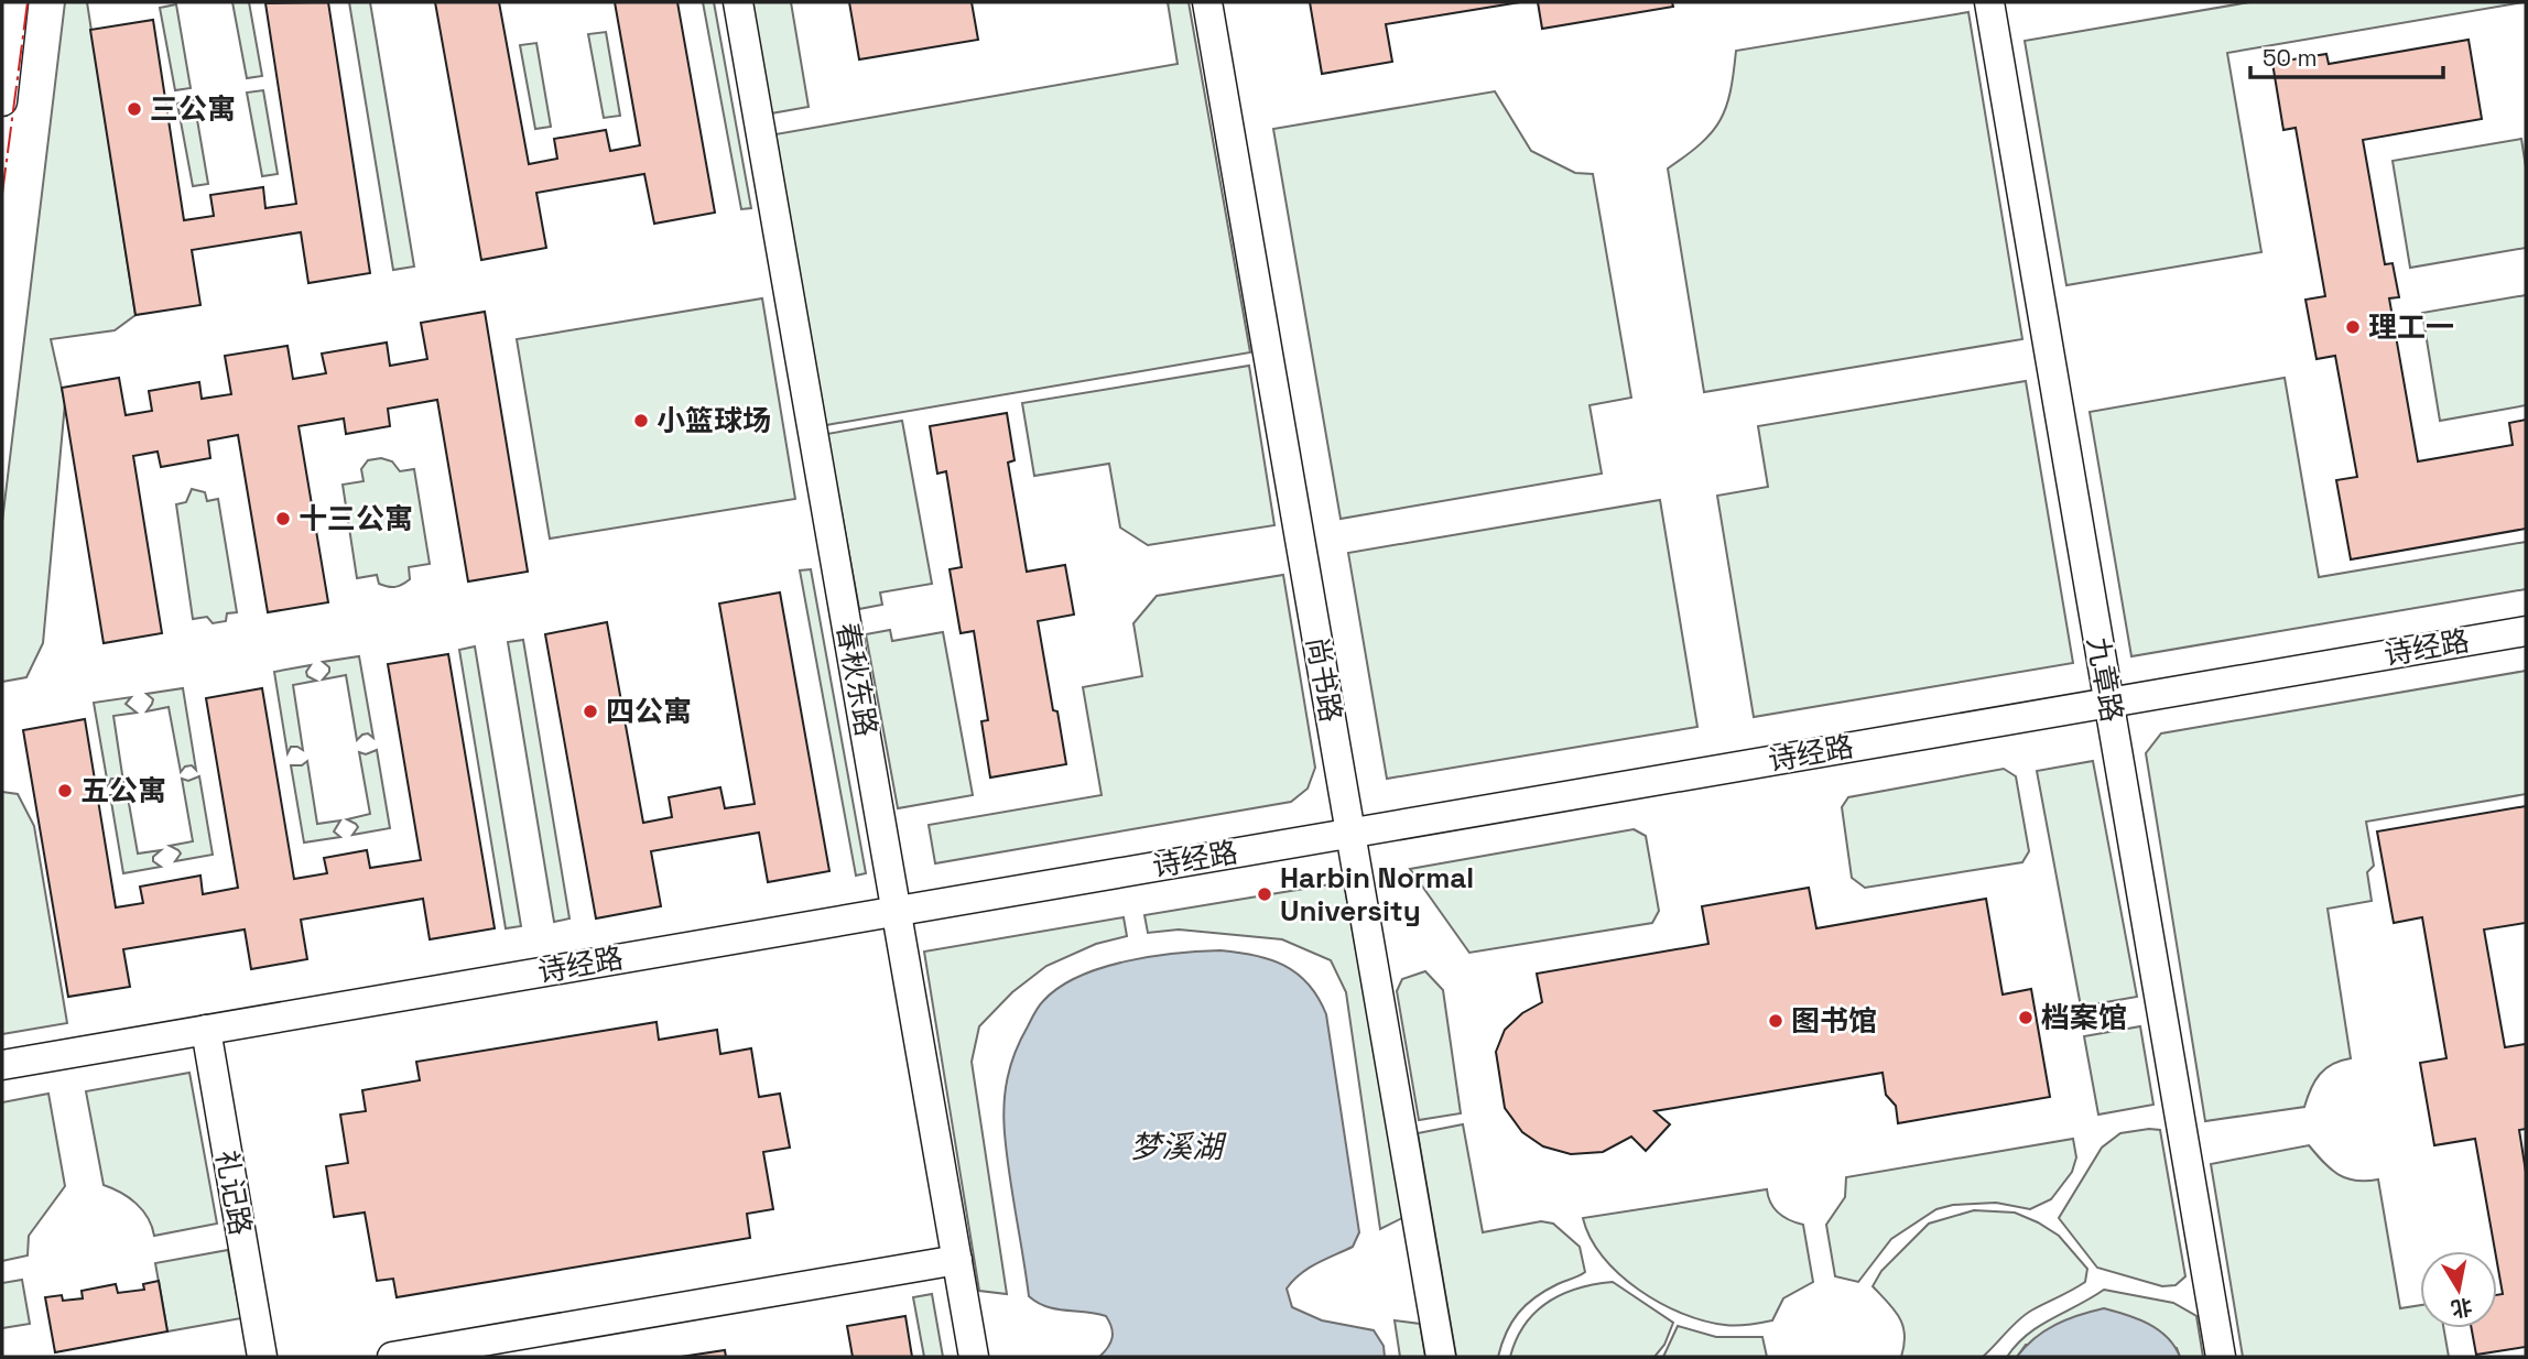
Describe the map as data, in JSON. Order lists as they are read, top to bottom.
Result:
{
  "streets": {
    "street": [
      "诗经路",
      "春秋东路",
      "尚书路",
      "九章路",
      "礼记路"
    ]
  },
  "crossings": [
    ["诗经路", "春秋东路"],
    ["诗经路", "尚书路"],
    ["诗经路", "九章路"],
    ["诗经路", "礼记路"]
  ],
  "water": ["梦溪湖"],
  "places": [
    "三公寓",
    "理工一",
    "小篮球场",
    "十三公寓",
    "四公寓",
    "五公寓",
    "Harbin Normal University",
    "档案馆",
    "图书馆"
  ],
  "scale_bar": "50 m",
  "north": "bottom"
}
